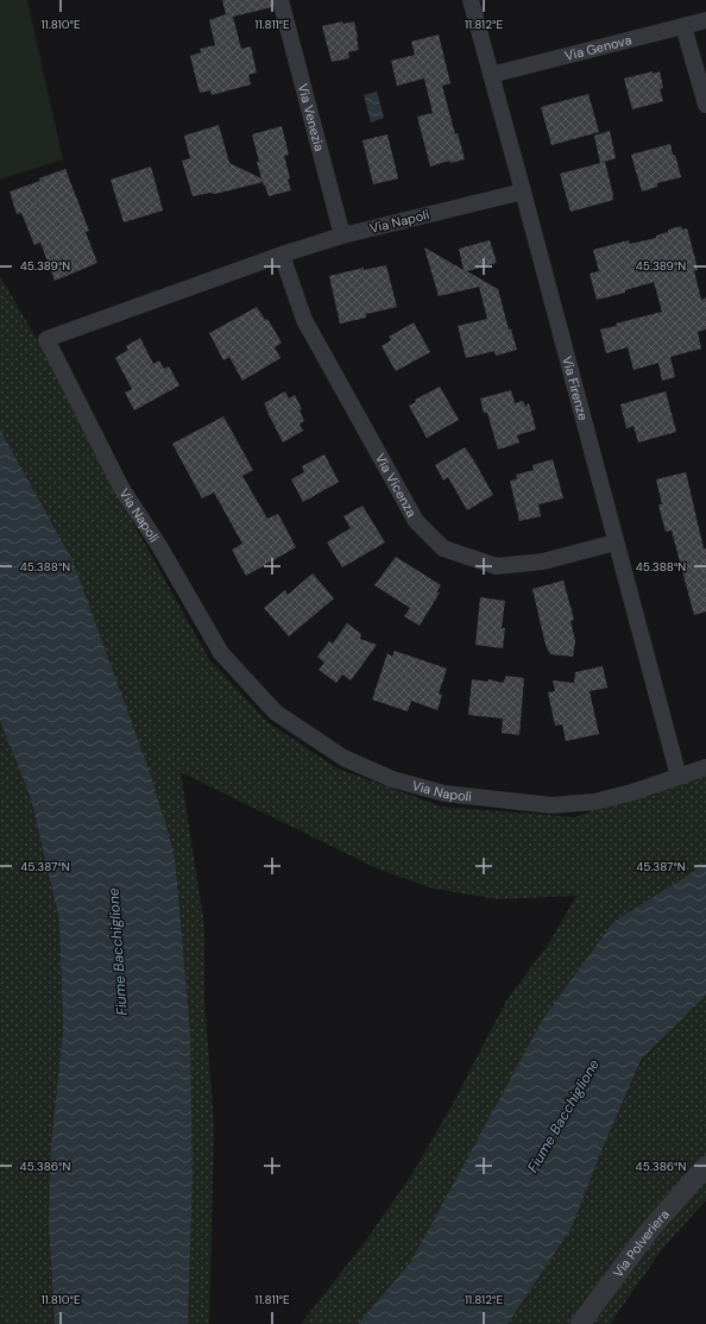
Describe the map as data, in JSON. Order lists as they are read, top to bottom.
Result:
{
  "streets": {
    "street": [
      "Via Genova",
      "Via Venezia",
      "Via Napoli",
      "Via Firenze",
      "Via Vicenza",
      "Via Polveriera"
    ]
  },
  "crossings": [
    ["Via Genova", "Via Firenze"],
    ["Via Venezia", "Via Napoli"],
    ["Via Napoli", "Via Firenze"],
    ["Via Napoli", "Via Vicenza"],
    ["Via Firenze", "Via Vicenza"]
  ],
  "water": ["Fiume Bacchiglione"],
  "coordinates": [
    "11.810°E",
    "11.811°E",
    "11.812°E",
    "45.389°N",
    "45.388°N",
    "45.387°N",
    "45.386°N"
  ]
}
